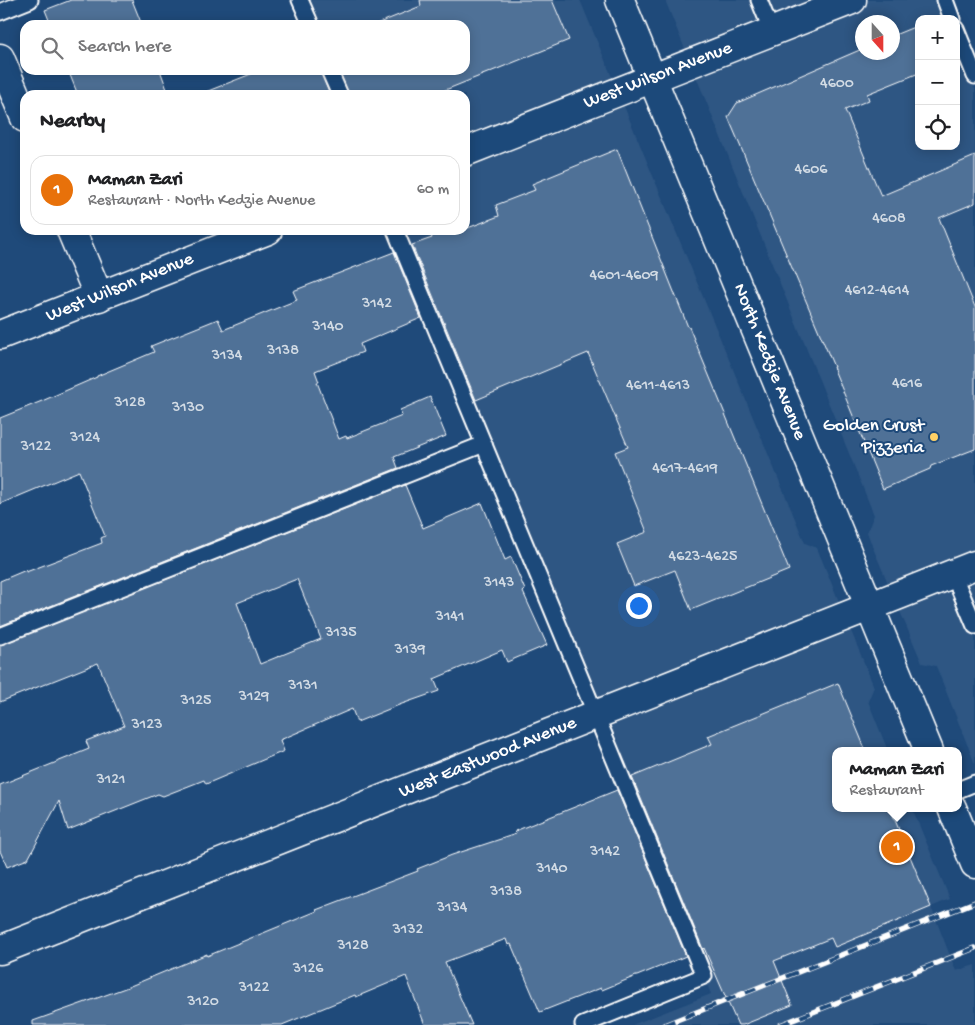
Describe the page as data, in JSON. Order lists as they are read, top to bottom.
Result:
{
  "streets": {
    "street": ["West Wilson Avenue", "North Kedzie Avenue", "West Eastwood Avenue"]
  },
  "crossings": [
    ["West Wilson Avenue", "North Kedzie Avenue"],
    ["North Kedzie Avenue", "West Eastwood Avenue"]
  ],
  "places": ["Golden Crust Pizzeria"],
  "house_numbers": [
    "4600",
    "4606",
    "4608",
    "4601-4609",
    "4612-4614",
    "3142",
    "3140",
    "3138",
    "3134",
    "4616",
    "4611-4613",
    "3128",
    "3130",
    "3124",
    "3122",
    "4617-4619",
    "4623-4625",
    "3143",
    "3141",
    "3135",
    "3139",
    "3131",
    "3129",
    "3125",
    "3123",
    "3121",
    "3142",
    "3140",
    "3138",
    "3134",
    "3132",
    "3128",
    "3126",
    "3122",
    "3120"
  ],
  "north": "bottom",
  "page": {
    "map_buttons": ["+", "−"],
    "search": "Search here",
    "heading": "Nearby",
    "list": [
      {
        "mark": "1",
        "name": "Maman Zari",
        "note": "Restaurant · North Kedzie Avenue",
        "value": "60 m"
      }
    ],
    "popup": ["Maman Zari", "Restaurant"],
    "pins": "1"
  }
}
